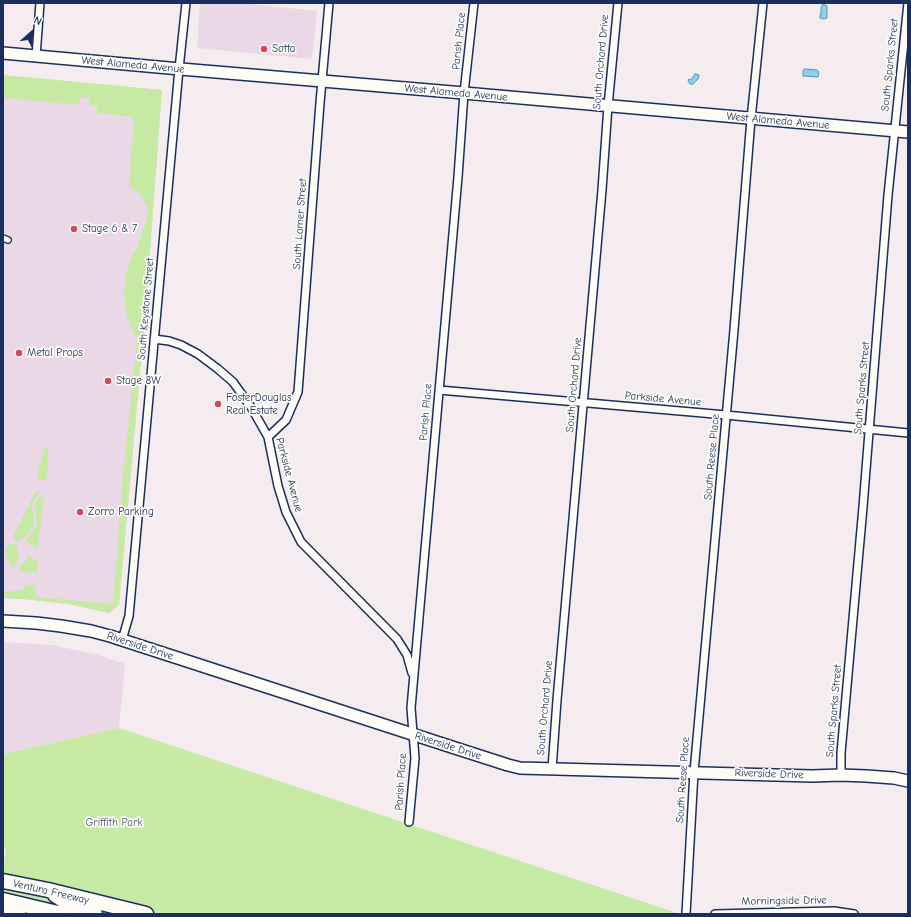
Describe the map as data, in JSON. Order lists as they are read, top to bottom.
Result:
{
  "streets": {
    "highway": ["Ventura Freeway"],
    "main road": ["West Alameda Avenue", "Riverside Drive"],
    "street": [
      "Parish Place",
      "South Orchard Drive",
      "South Sparks Street",
      "South Lamer Street",
      "South Keystone Street",
      "Parkside Avenue",
      "South Reese Place",
      "Morningside Drive"
    ]
  },
  "crossings": [
    ["Parish Place", "West Alameda Avenue"],
    ["Parish Place", "Parkside Avenue"],
    ["Parish Place", "Riverside Drive"],
    ["South Orchard Drive", "West Alameda Avenue"],
    ["South Orchard Drive", "Parkside Avenue"],
    ["South Orchard Drive", "Riverside Drive"],
    ["West Alameda Avenue", "South Sparks Street"],
    ["West Alameda Avenue", "South Lamer Street"],
    ["West Alameda Avenue", "South Keystone Street"],
    ["West Alameda Avenue", "South Reese Place"],
    ["South Sparks Street", "Parkside Avenue"],
    ["South Sparks Street", "Riverside Drive"],
    ["South Lamer Street", "Parkside Avenue"],
    ["South Keystone Street", "Parkside Avenue"],
    ["South Keystone Street", "Riverside Drive"],
    ["Parkside Avenue", "South Reese Place"],
    ["South Reese Place", "Riverside Drive"]
  ],
  "parks": ["Griffith Park"],
  "places": [
    "Sotta",
    "Stage 6 & 7",
    "Metal Props",
    "Stage 8W",
    "FosterDouglas Real Estate",
    "Zorro Parking"
  ],
  "north": "top right"
}
